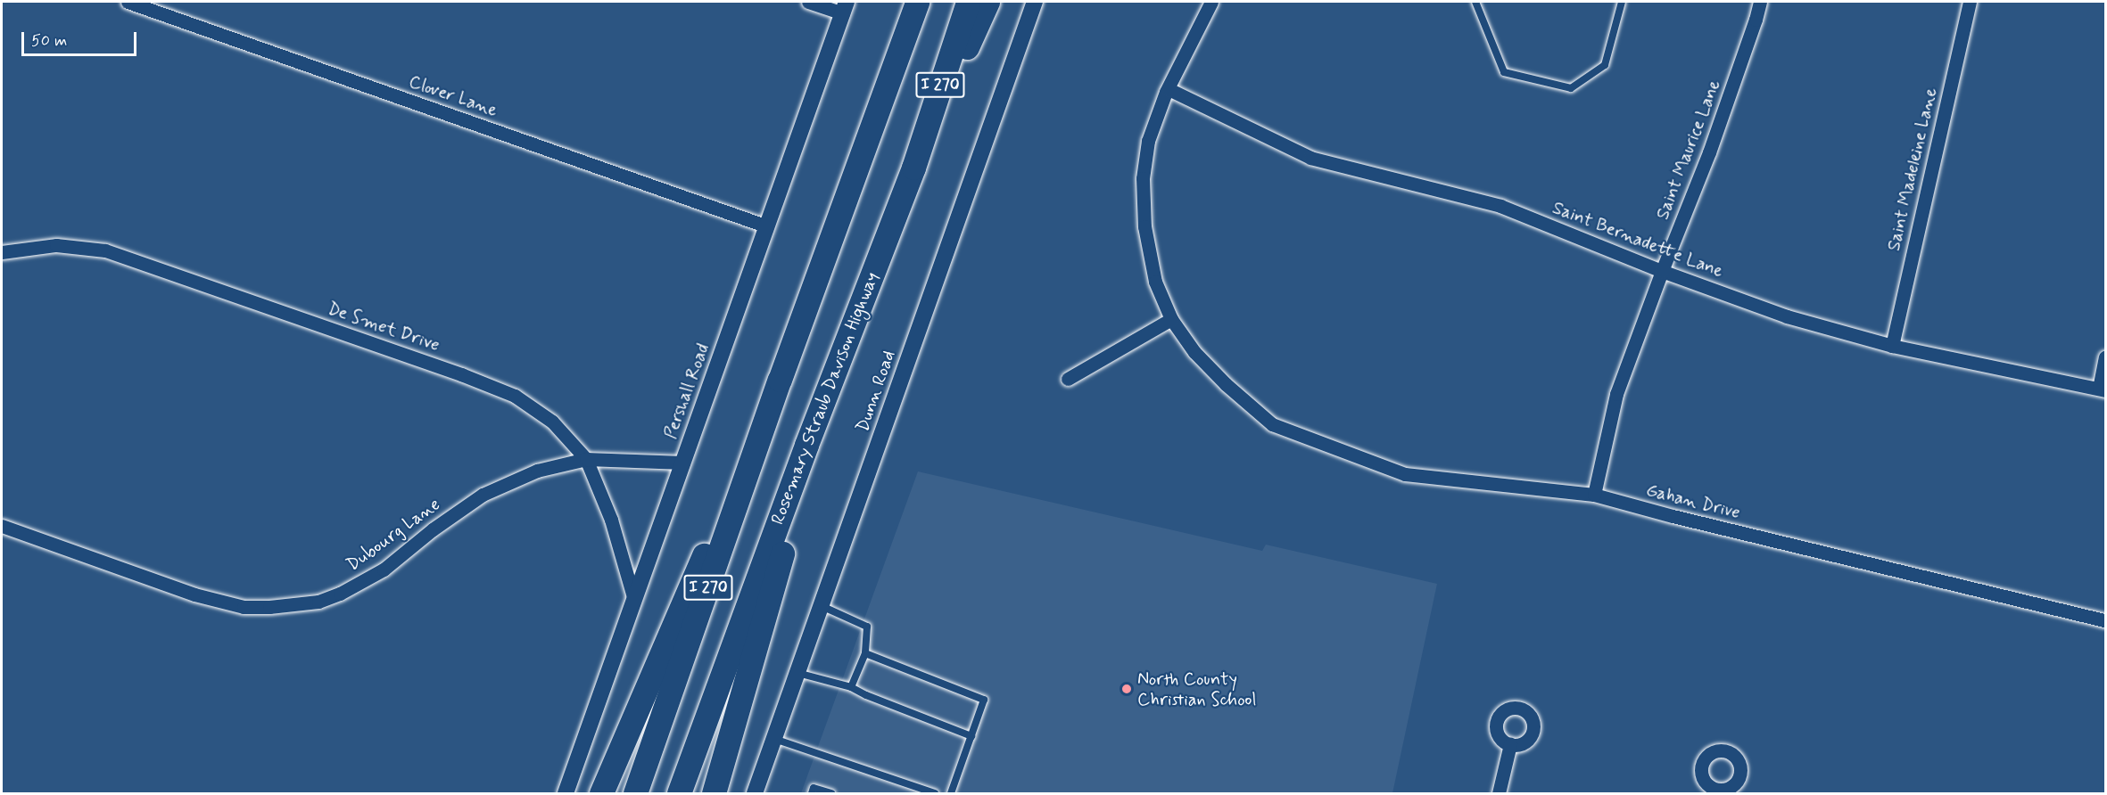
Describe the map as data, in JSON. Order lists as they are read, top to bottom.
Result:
{
  "streets": {
    "highway": ["I 270", "Rosemary Straub Davison Highway"],
    "street": [
      "Clover Lane",
      "Saint Maurice Lane",
      "Saint Madeleine Lane",
      "Saint Bernadette Lane",
      "De Smet Drive",
      "Pershall Road",
      "Dunn Road",
      "Gahan Drive",
      "Dubourg Lane"
    ]
  },
  "crossings": [
    ["Clover Lane", "Pershall Road"],
    ["Saint Maurice Lane", "Saint Bernadette Lane"],
    ["Saint Maurice Lane", "Gahan Drive"],
    ["Saint Madeleine Lane", "Saint Bernadette Lane"],
    ["De Smet Drive", "Pershall Road"],
    ["De Smet Drive", "Dubourg Lane"],
    ["Pershall Road", "Dubourg Lane"]
  ],
  "places": ["North County Christian School"],
  "scale_bar": "50 m"
}
